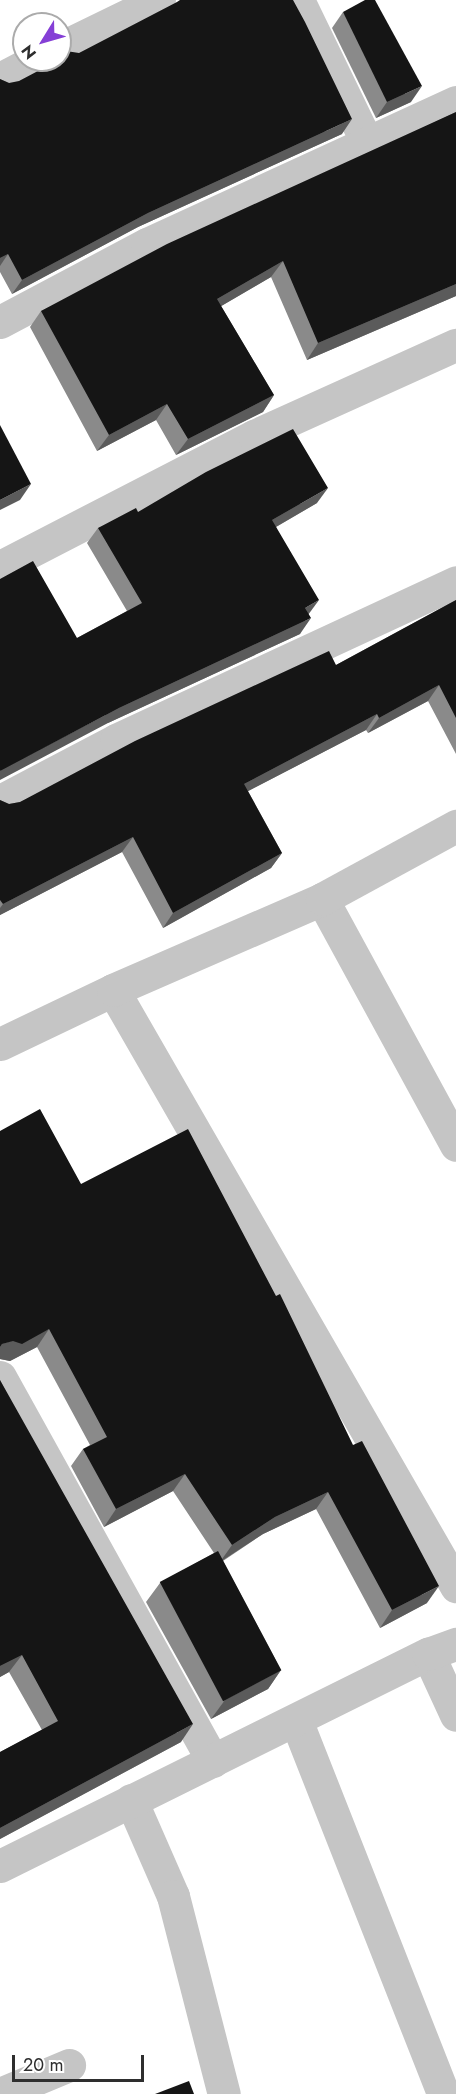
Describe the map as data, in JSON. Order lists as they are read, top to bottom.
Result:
{
  "scale_bar": "20 m",
  "north": "bottom left"
}
